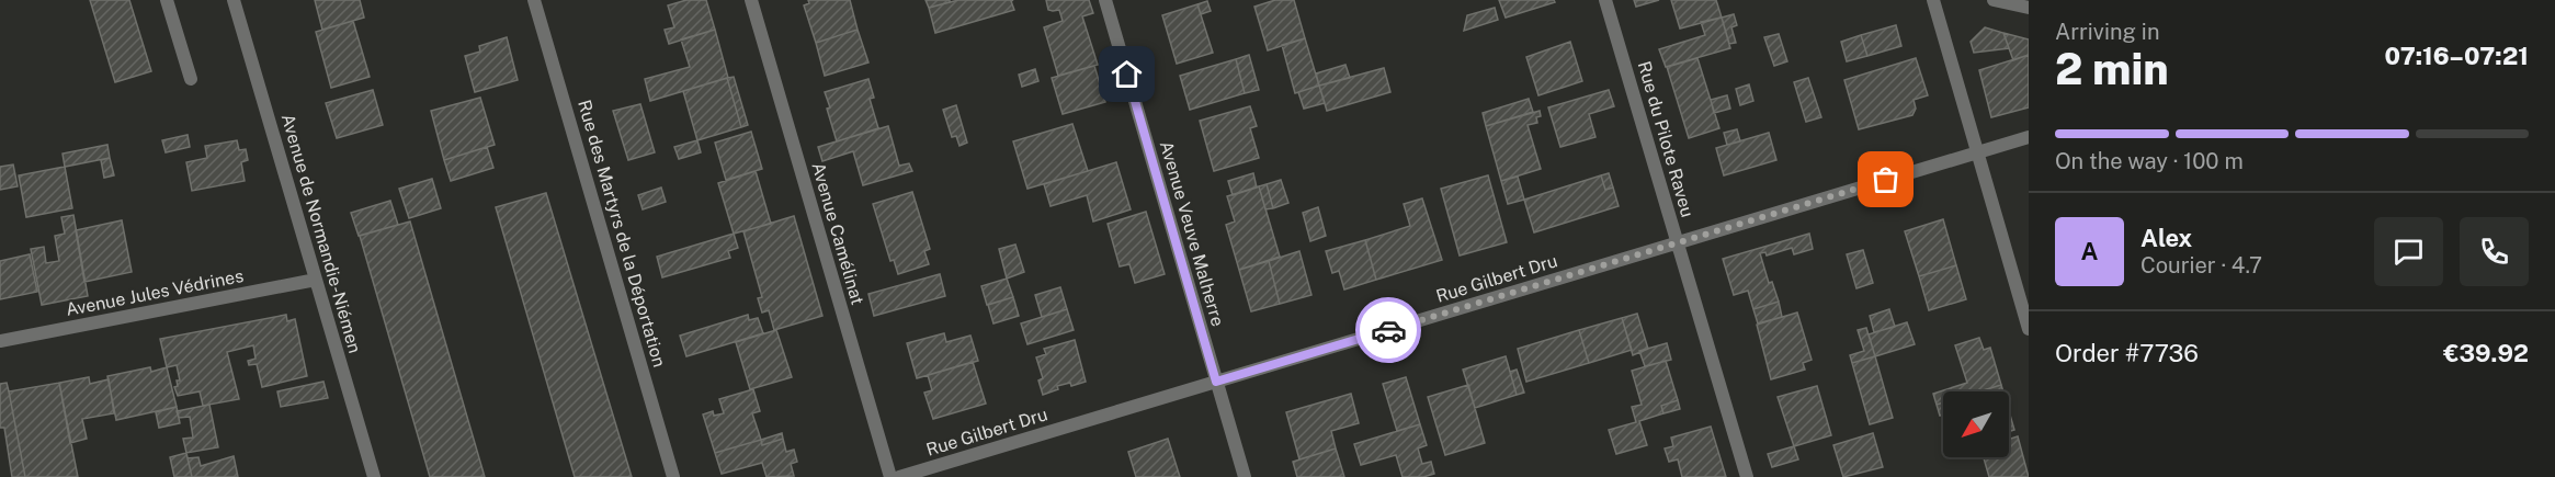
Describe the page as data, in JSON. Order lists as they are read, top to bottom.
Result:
{
  "streets": {
    "street": [
      "Rue du Pilote Raveu",
      "Avenue de Normandie-Niémen",
      "Rue des Martyrs de la Déportation",
      "Avenue Camélinat",
      "Avenue Veuve Malherre",
      "Rue Gilbert Dru",
      "Avenue Jules Védrines"
    ]
  },
  "crossings": [
    ["Rue du Pilote Raveu", "Rue Gilbert Dru"],
    ["Avenue de Normandie-Niémen", "Avenue Jules Védrines"],
    ["Avenue Veuve Malherre", "Rue Gilbert Dru"]
  ],
  "north": "bottom left",
  "page": {
    "heading": ["2 min", "Arriving in", "07:16–07:21"],
    "panel": [
      "Alex",
      "Courier · 4.7",
      "Order #7736",
      "€39.92"
    ],
    "bar": "On the way · 100 m",
    "round": "A"
  }
}
